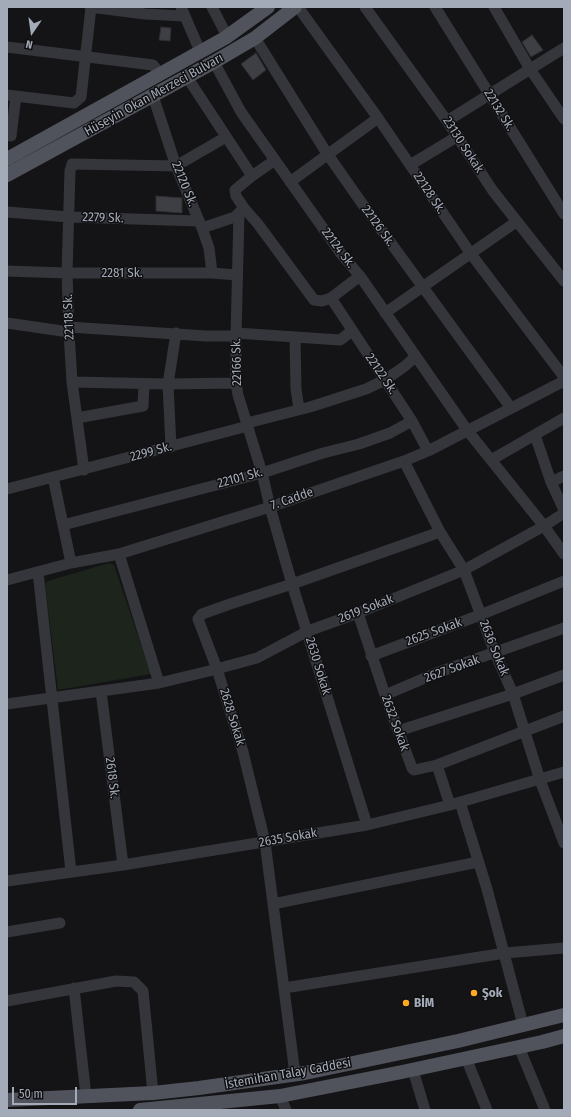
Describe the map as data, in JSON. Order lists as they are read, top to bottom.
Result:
{
  "streets": {
    "main road": ["Hüseyin Okan Merzeci Bulvarı", "İstemihan Talay Caddesi"],
    "street": [
      "22132 Sk.",
      "23130 Sokak",
      "22120 Sk.",
      "22128 Sk.",
      "2279 Sk.",
      "22126 Sk.",
      "22124 Sk.",
      "2281 Sk.",
      "22118 Sk.",
      "22166 Sk.",
      "22122 Sk.",
      "2299 Sk.",
      "22101 Sk.",
      "7. Cadde",
      "2619 Sokak",
      "2625 Sokak",
      "2636 Sokak",
      "2630 Sokak",
      "2627 Sokak",
      "2628 Sokak",
      "2632 Sokak",
      "2618 Sk.",
      "2635 Sokak"
    ]
  },
  "crossings": [
    ["Hüseyin Okan Merzeci Bulvarı", "22120 Sk."],
    ["Hüseyin Okan Merzeci Bulvarı", "22128 Sk."],
    ["Hüseyin Okan Merzeci Bulvarı", "22126 Sk."],
    ["Hüseyin Okan Merzeci Bulvarı", "22124 Sk."],
    ["22120 Sk.", "2279 Sk."],
    ["22120 Sk.", "2281 Sk."],
    ["22120 Sk.", "22118 Sk."],
    ["2279 Sk.", "22118 Sk."],
    ["22126 Sk.", "7. Cadde"],
    ["22124 Sk.", "2299 Sk."],
    ["22124 Sk.", "7. Cadde"],
    ["22124 Sk.", "2619 Sokak"],
    ["2281 Sk.", "22118 Sk."],
    ["2281 Sk.", "22166 Sk."],
    ["22118 Sk.", "2299 Sk."],
    ["22166 Sk.", "2299 Sk."],
    ["22166 Sk.", "22101 Sk."],
    ["22166 Sk.", "7. Cadde"],
    ["22166 Sk.", "2630 Sokak"],
    ["22122 Sk.", "2299 Sk."],
    ["22122 Sk.", "22101 Sk."],
    ["22122 Sk.", "7. Cadde"],
    ["7. Cadde", "2636 Sokak"],
    ["7. Cadde", "2630 Sokak"],
    ["2619 Sokak", "2636 Sokak"],
    ["2619 Sokak", "2630 Sokak"],
    ["2619 Sokak", "2628 Sokak"],
    ["2619 Sokak", "2632 Sokak"],
    ["2619 Sokak", "2618 Sk."],
    ["2625 Sokak", "2636 Sokak"],
    ["2625 Sokak", "2632 Sokak"],
    ["2636 Sokak", "2627 Sokak"],
    ["2636 Sokak", "2628 Sokak"],
    ["2636 Sokak", "2635 Sokak"],
    ["2630 Sokak", "2628 Sokak"],
    ["2630 Sokak", "2635 Sokak"],
    ["2627 Sokak", "2632 Sokak"],
    ["2628 Sokak", "2635 Sokak"],
    ["2628 Sokak", "İstemihan Talay Caddesi"],
    ["2618 Sk.", "2635 Sokak"]
  ],
  "places": ["Şok", "BİM"],
  "scale_bar": "50 m",
  "north": "bottom"
}
